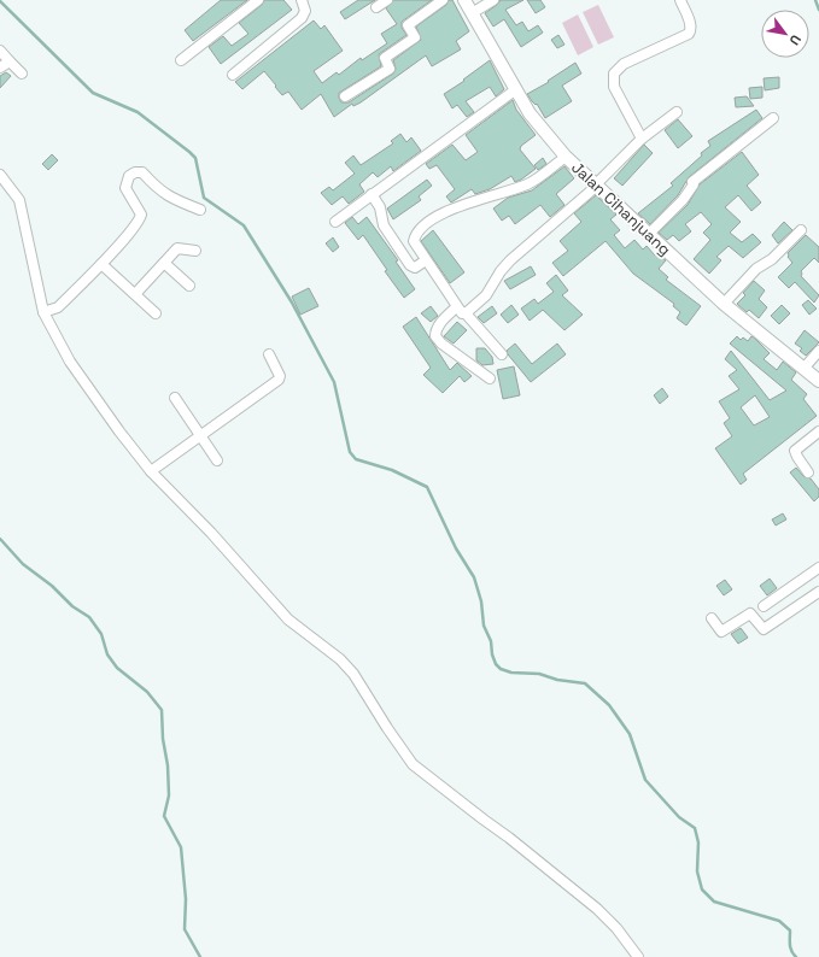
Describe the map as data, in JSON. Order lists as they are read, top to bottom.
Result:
{
  "streets": {
    "main road": ["Jalan Cihanjuang"]
  },
  "north": "bottom right"
}
